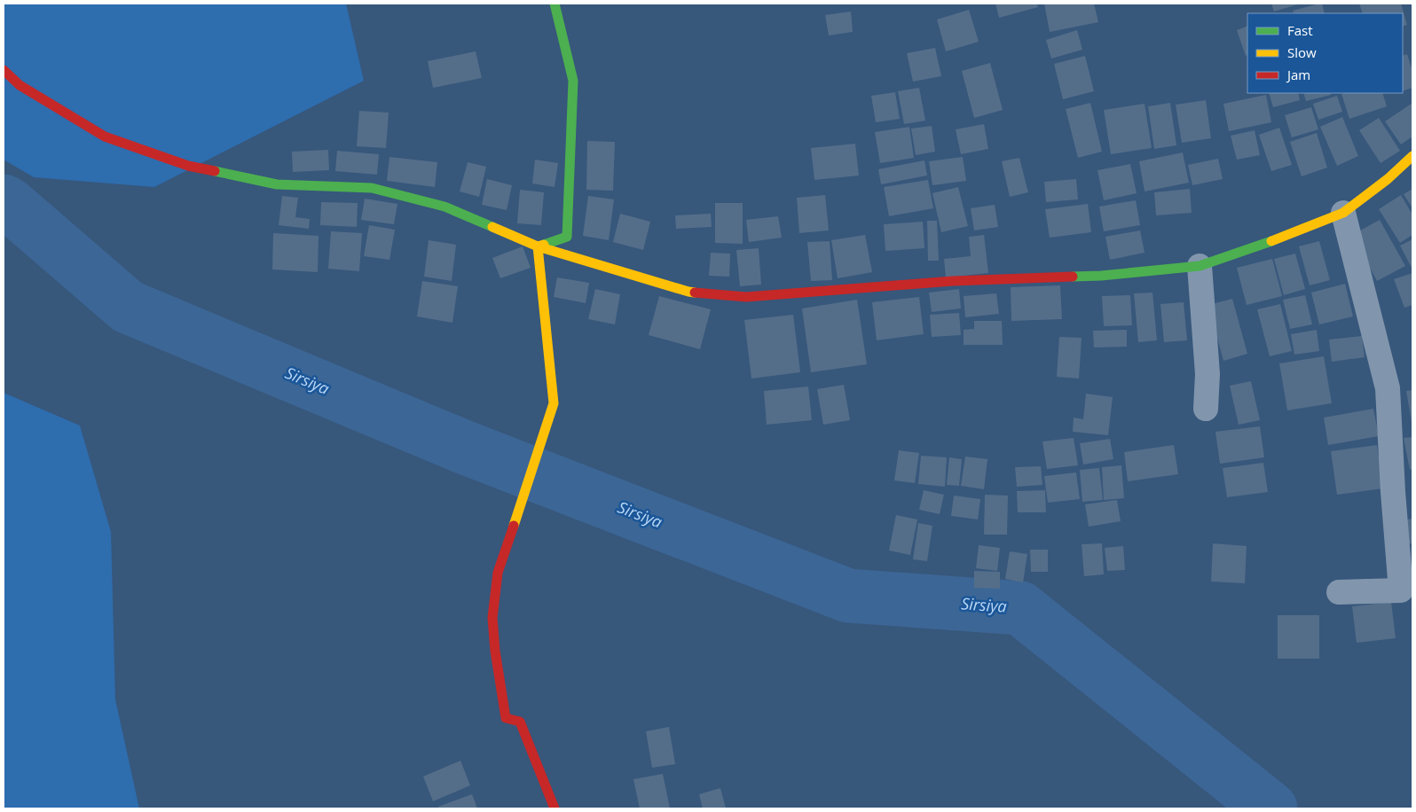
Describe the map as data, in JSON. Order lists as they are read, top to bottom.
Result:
{
  "water": ["Sirsiya"],
  "legend": ["Fast", "Slow", "Jam"]
}
